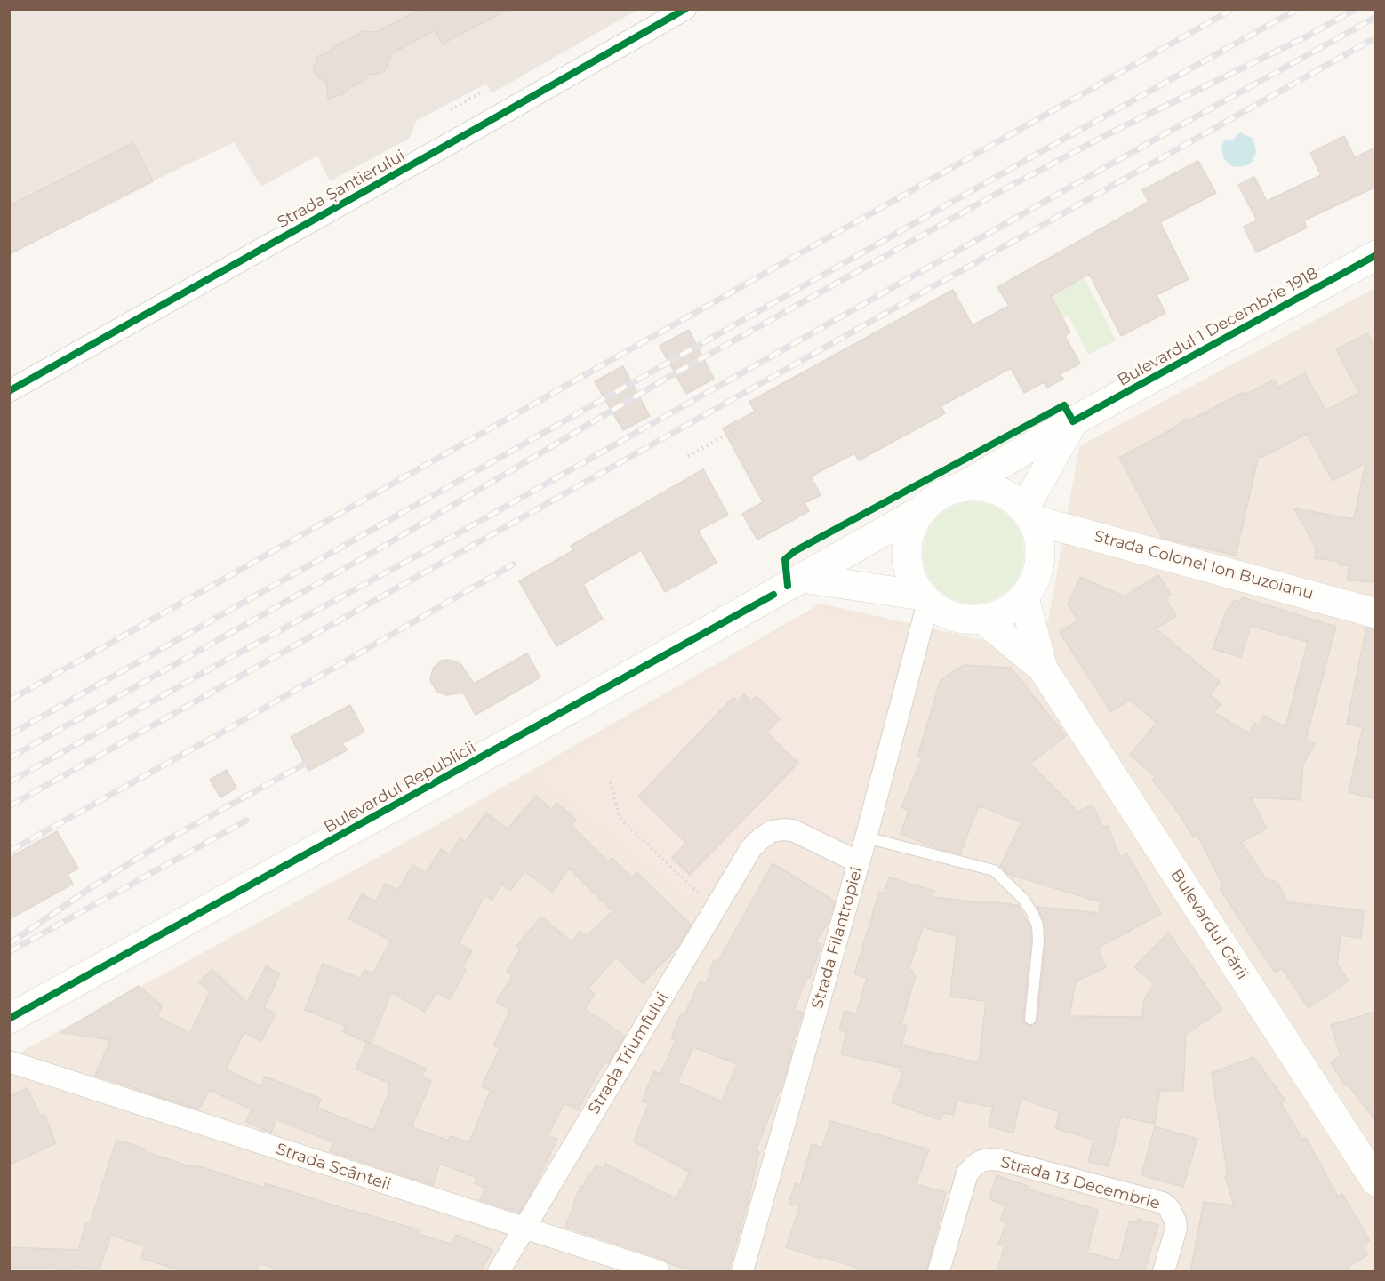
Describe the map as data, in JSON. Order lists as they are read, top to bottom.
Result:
{
  "streets": {
    "main road": [
      "Bulevardul 1 Decembrie 1918",
      "Strada Colonel Ion Buzoianu",
      "Bulevardul Republicii",
      "Bulevardul Gării"
    ],
    "street": [
      "Strada Șantierului",
      "Strada Filantropiei",
      "Strada Triumfului",
      "Strada Scânteii",
      "Strada 13 Decembrie"
    ]
  },
  "crossings": [
    ["Bulevardul 1 Decembrie 1918", "Strada Colonel Ion Buzoianu"],
    ["Bulevardul 1 Decembrie 1918", "Bulevardul Republicii"],
    ["Bulevardul 1 Decembrie 1918", "Bulevardul Gării"],
    ["Bulevardul 1 Decembrie 1918", "Strada Filantropiei"],
    ["Strada Colonel Ion Buzoianu", "Bulevardul Republicii"],
    ["Strada Colonel Ion Buzoianu", "Bulevardul Gării"],
    ["Strada Colonel Ion Buzoianu", "Strada Filantropiei"],
    ["Bulevardul Republicii", "Bulevardul Gării"],
    ["Bulevardul Republicii", "Strada Filantropiei"],
    ["Bulevardul Gării", "Strada Filantropiei"],
    ["Strada Filantropiei", "Strada Triumfului"],
    ["Strada Triumfului", "Strada Scânteii"]
  ]
}
